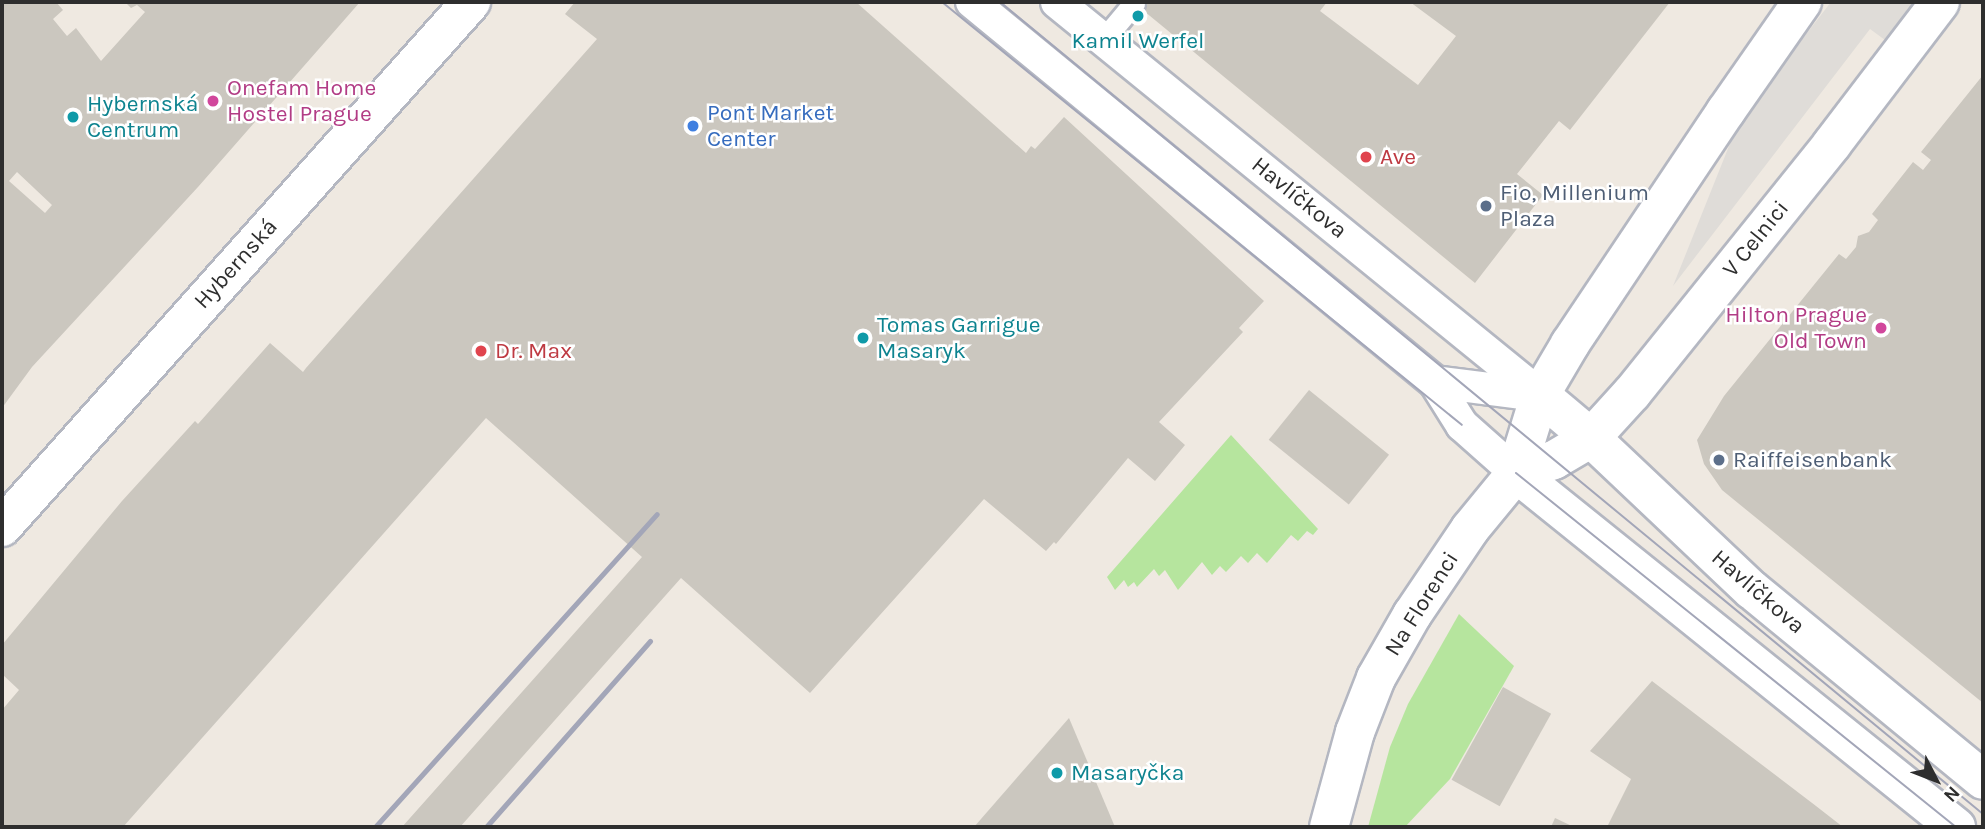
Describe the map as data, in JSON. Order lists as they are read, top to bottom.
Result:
{
  "streets": {
    "street": [
      "Havlíčkova",
      "V Celnici",
      "Hybernská",
      "Na Florenci"
    ]
  },
  "crossings": [
    ["Havlíčkova", "V Celnici"],
    ["Havlíčkova", "Na Florenci"],
    ["V Celnici", "Na Florenci"]
  ],
  "places": [
    "Kamil Werfel",
    "Onefam Home Hostel Prague",
    "Hybernská Centrum",
    "Pont Market Center",
    "Ave",
    "Fio, Millenium Plaza",
    "Hilton Prague Old Town",
    "Tomas Garrigue Masaryk",
    "Dr. Max",
    "Raiffeisenbank",
    "Masaryčka"
  ],
  "north": "bottom right"
}
